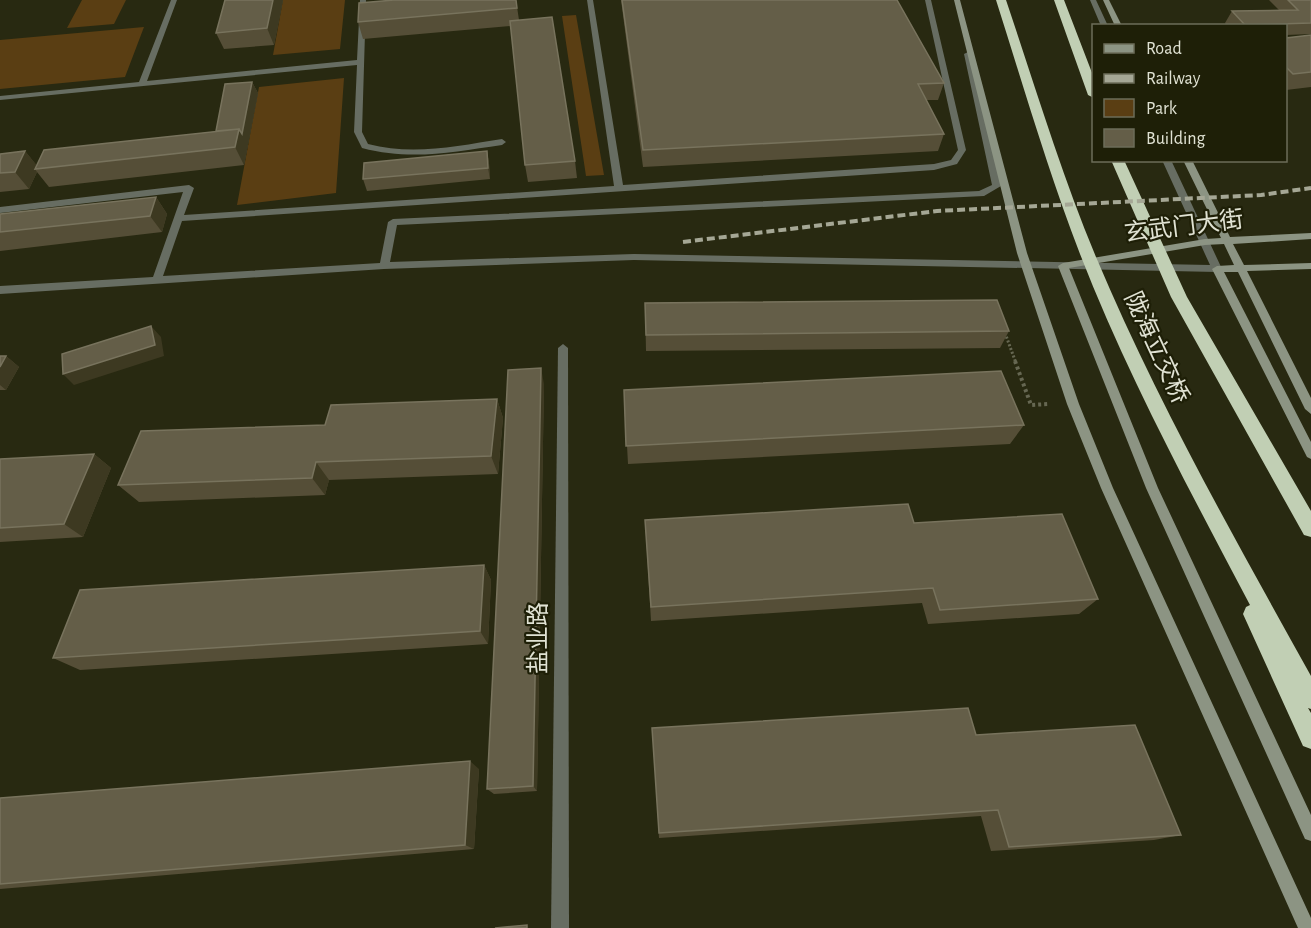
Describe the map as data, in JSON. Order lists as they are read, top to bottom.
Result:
{
  "streets": {
    "highway": ["陇海立交桥"],
    "main road": ["玄武门大街"],
    "street": ["盐业路"]
  },
  "legend": [
    "Road",
    "Railway",
    "Park",
    "Building"
  ]
}
